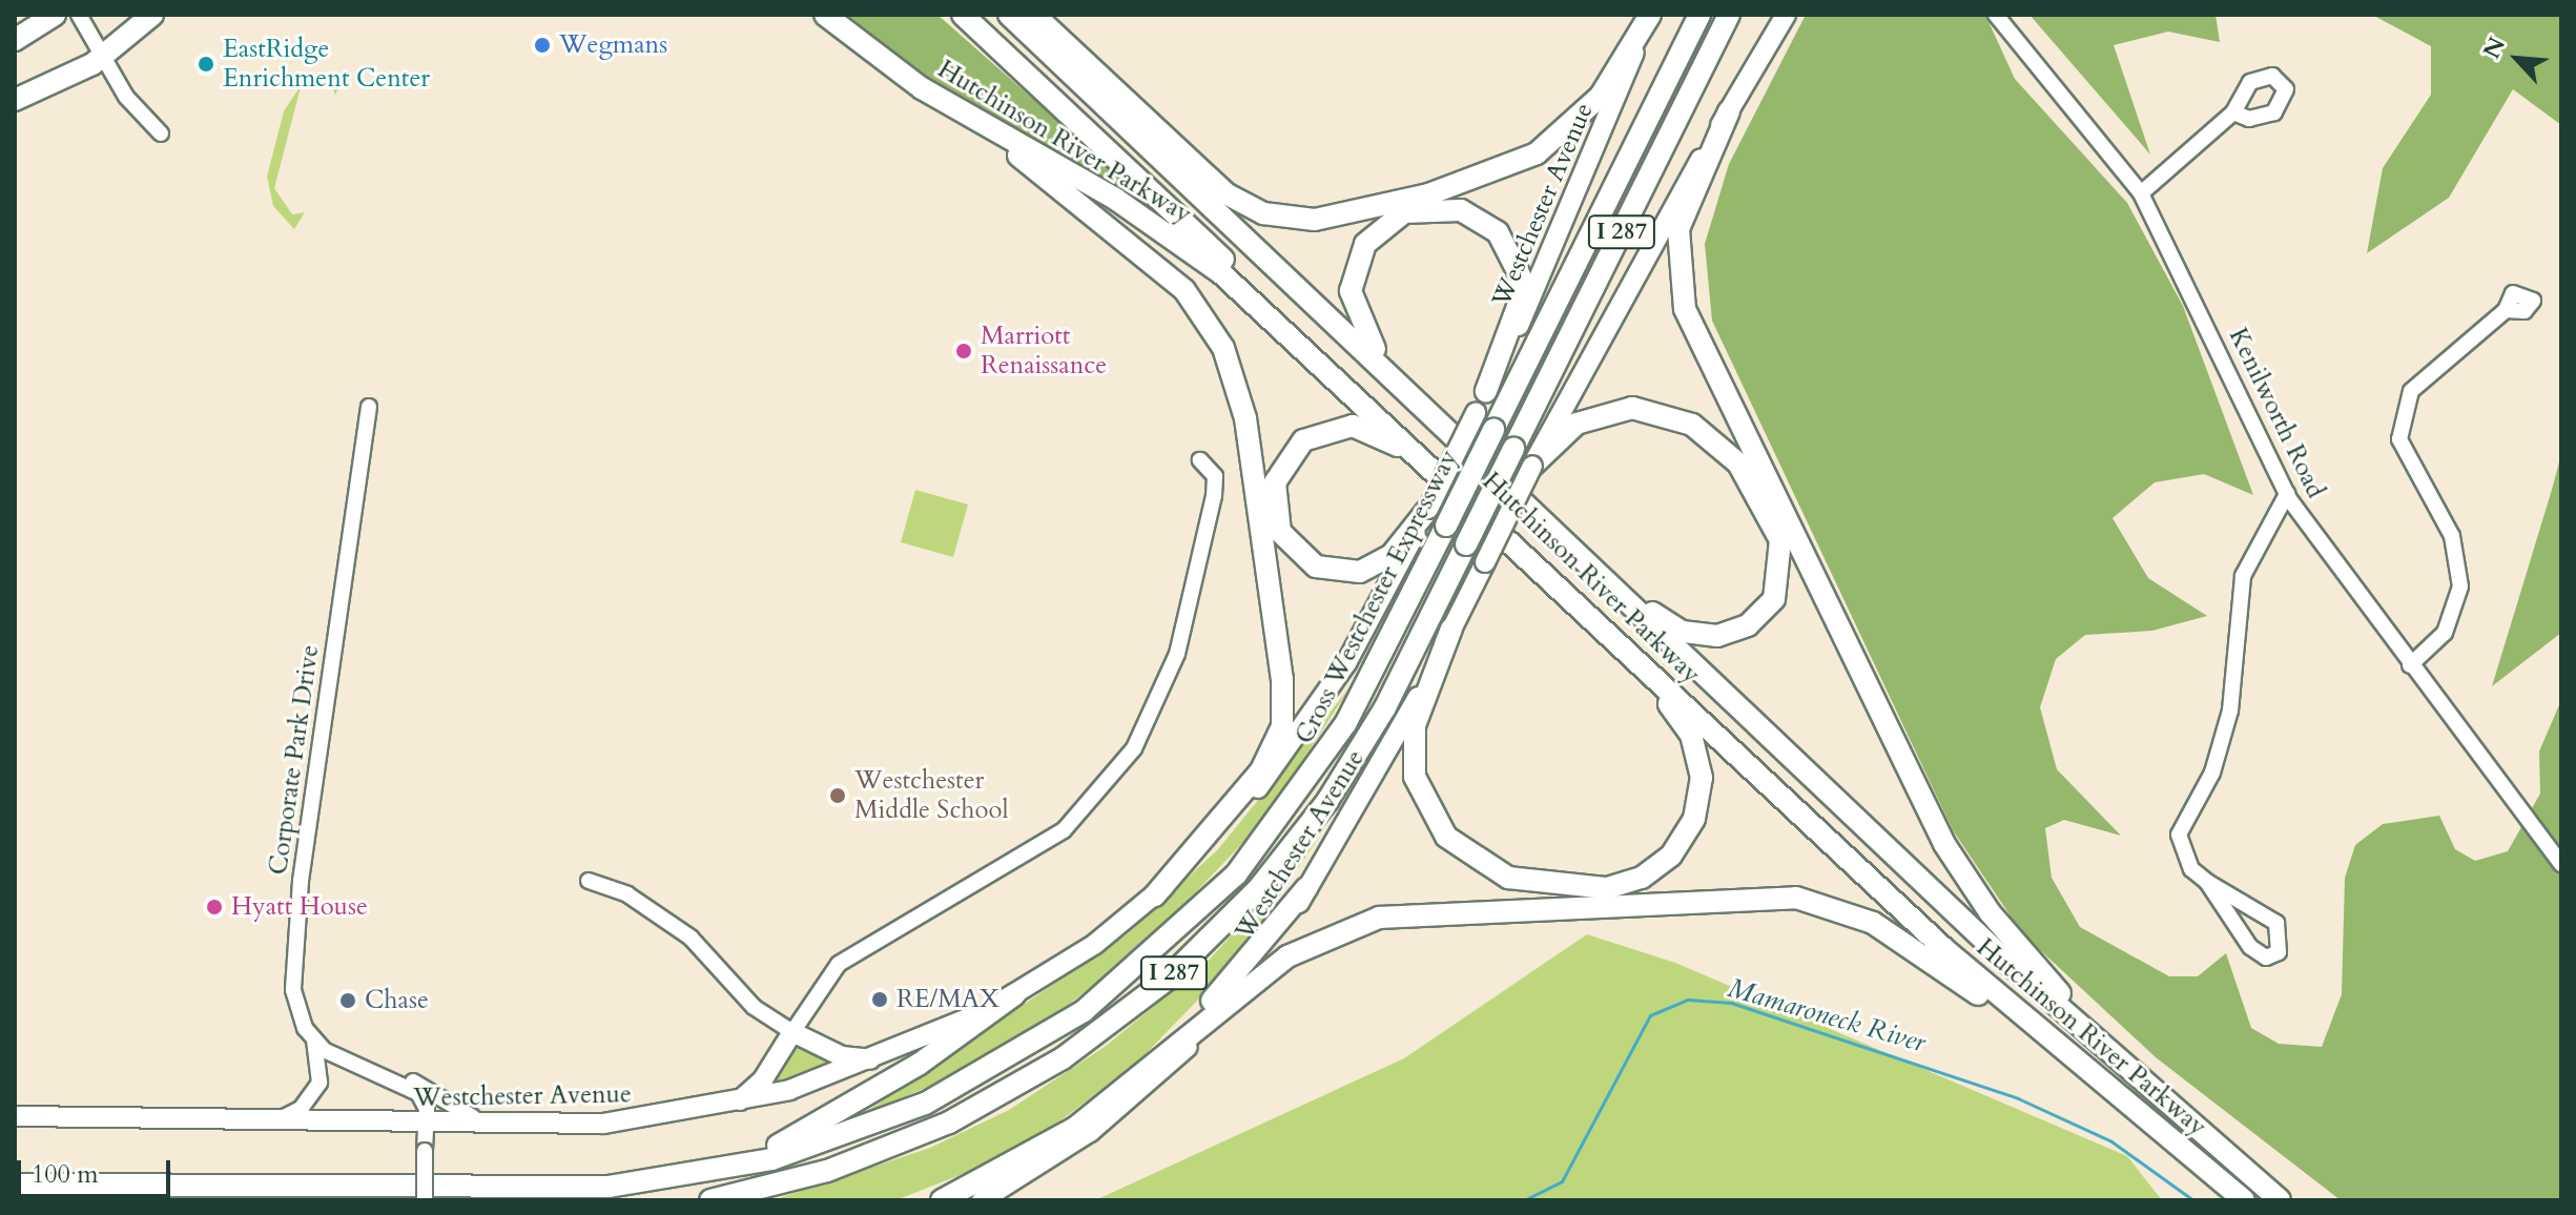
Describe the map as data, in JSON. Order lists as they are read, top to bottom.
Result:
{
  "streets": {
    "highway": ["Hutchinson River Parkway", "I 287", "Cross Westchester Expressway"],
    "main road": ["Westchester Avenue"],
    "street": ["Kenilworth Road", "Corporate Park Drive"]
  },
  "crossings": [
    ["Westchester Avenue", "Corporate Park Drive"]
  ],
  "water": ["Mamaroneck River"],
  "places": [
    "Wegmans",
    "EastRidge Enrichment Center",
    "Marriott Renaissance",
    "Westchester Middle School",
    "Hyatt House",
    "RE/MAX",
    "Chase"
  ],
  "scale_bar": "100 m",
  "north": "top left"
}
